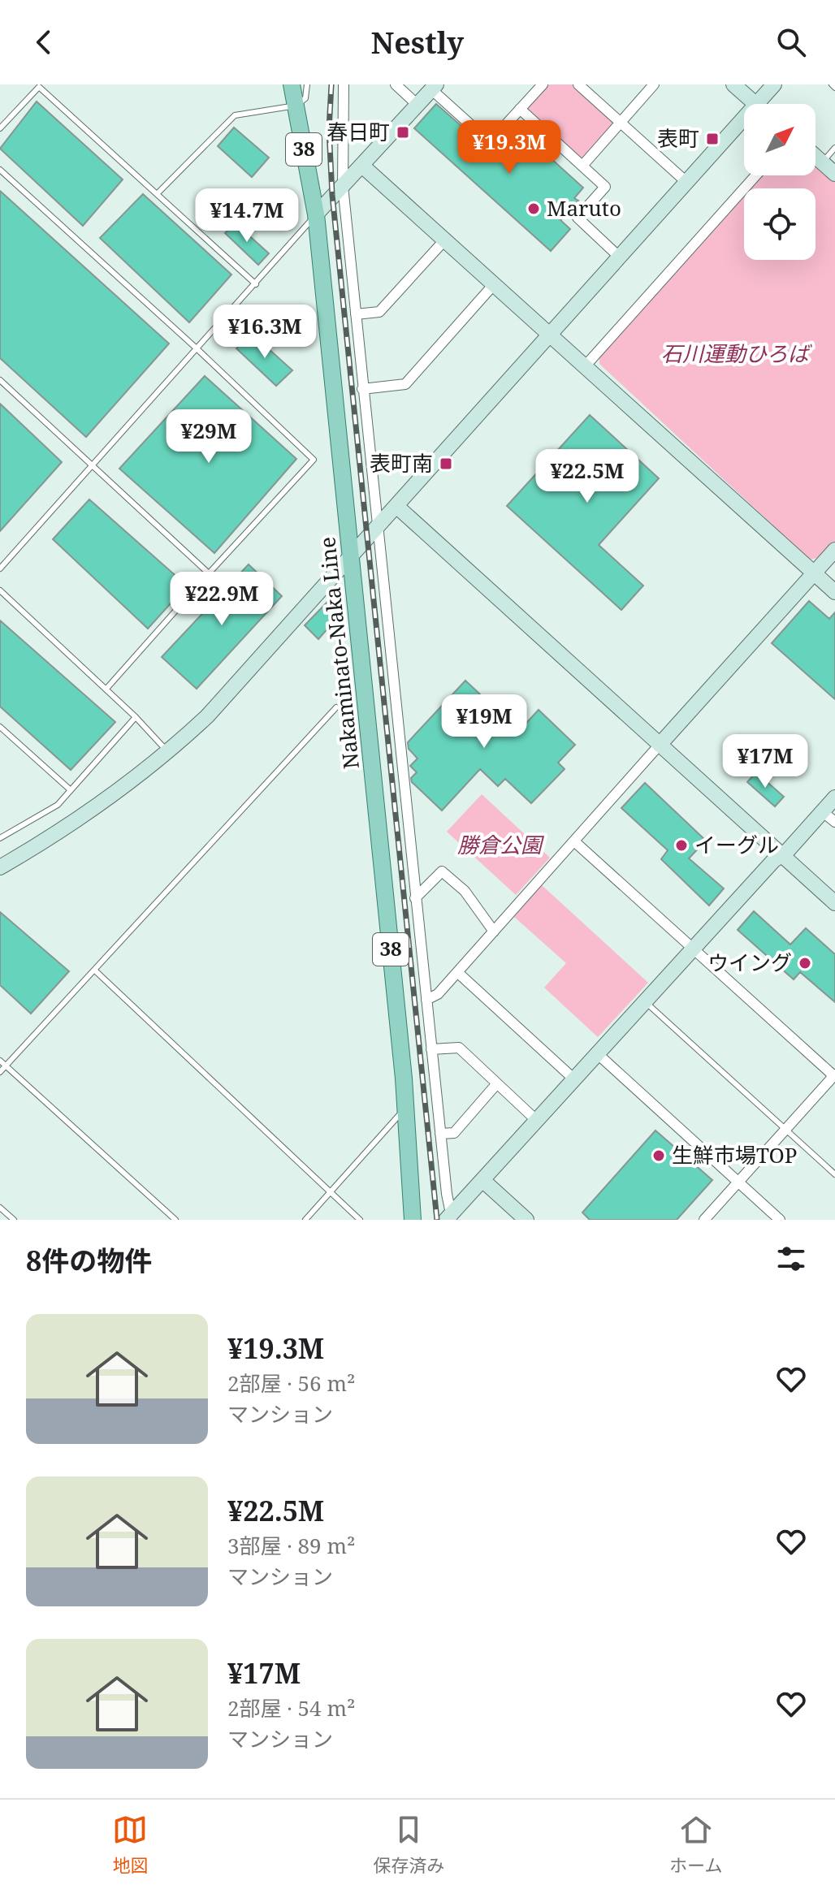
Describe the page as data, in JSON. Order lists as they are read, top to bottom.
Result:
{
  "streets": {
    "main road": ["38", "Nakaminato-Naka Line"]
  },
  "parks": ["石川運動ひろば", "勝倉公園"],
  "places": {
    "transit": ["春日町", "表町", "表町南"],
    "other": [
      "Maruto",
      "イーグル",
      "ウイング",
      "生鮮市場TOP"
    ]
  },
  "north": "top right",
  "page": {
    "header": "Nestly",
    "price": [
      "¥19.3M",
      "¥14.7M",
      "¥16.3M",
      "¥29M",
      "¥22.5M",
      "¥22.9M",
      "¥19M",
      "¥17M"
    ],
    "heading": "8件の物件",
    "list": [
      {
        "name": "¥19.3M",
        "note": "2部屋 · 56 m² · マンション"
      },
      {
        "name": "¥22.5M",
        "note": "3部屋 · 89 m² · マンション"
      },
      {
        "name": "¥17M",
        "note": "2部屋 · 54 m² · マンション"
      }
    ],
    "tabs": ["地図", "保存済み", "ホーム"]
  }
}
